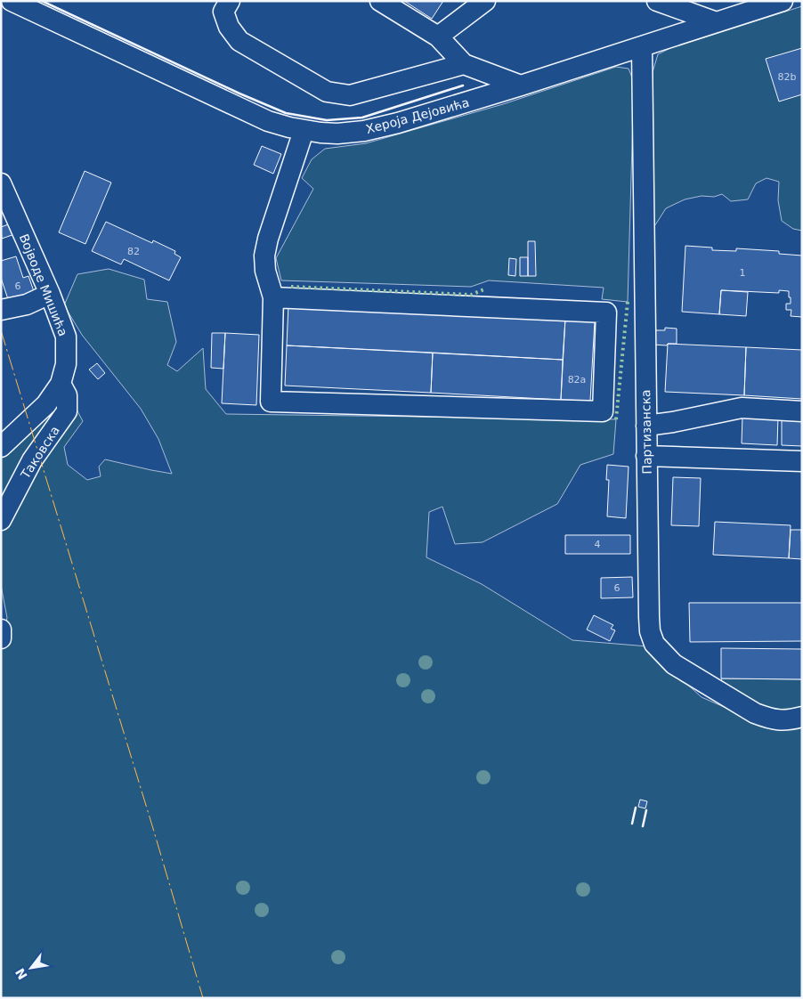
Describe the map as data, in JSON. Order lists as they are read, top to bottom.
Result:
{
  "streets": {
    "street": [
      "Хероја Дејовића",
      "Војводе Мишића",
      "Партизанска",
      "Таковска"
    ]
  },
  "crossings": [
    ["Хероја Дејовића", "Партизанска"],
    ["Војводе Мишића", "Таковска"]
  ],
  "house_numbers": [
    "82b",
    "82",
    "1",
    "6",
    "82a",
    "4",
    "6"
  ],
  "north": "bottom left"
}
